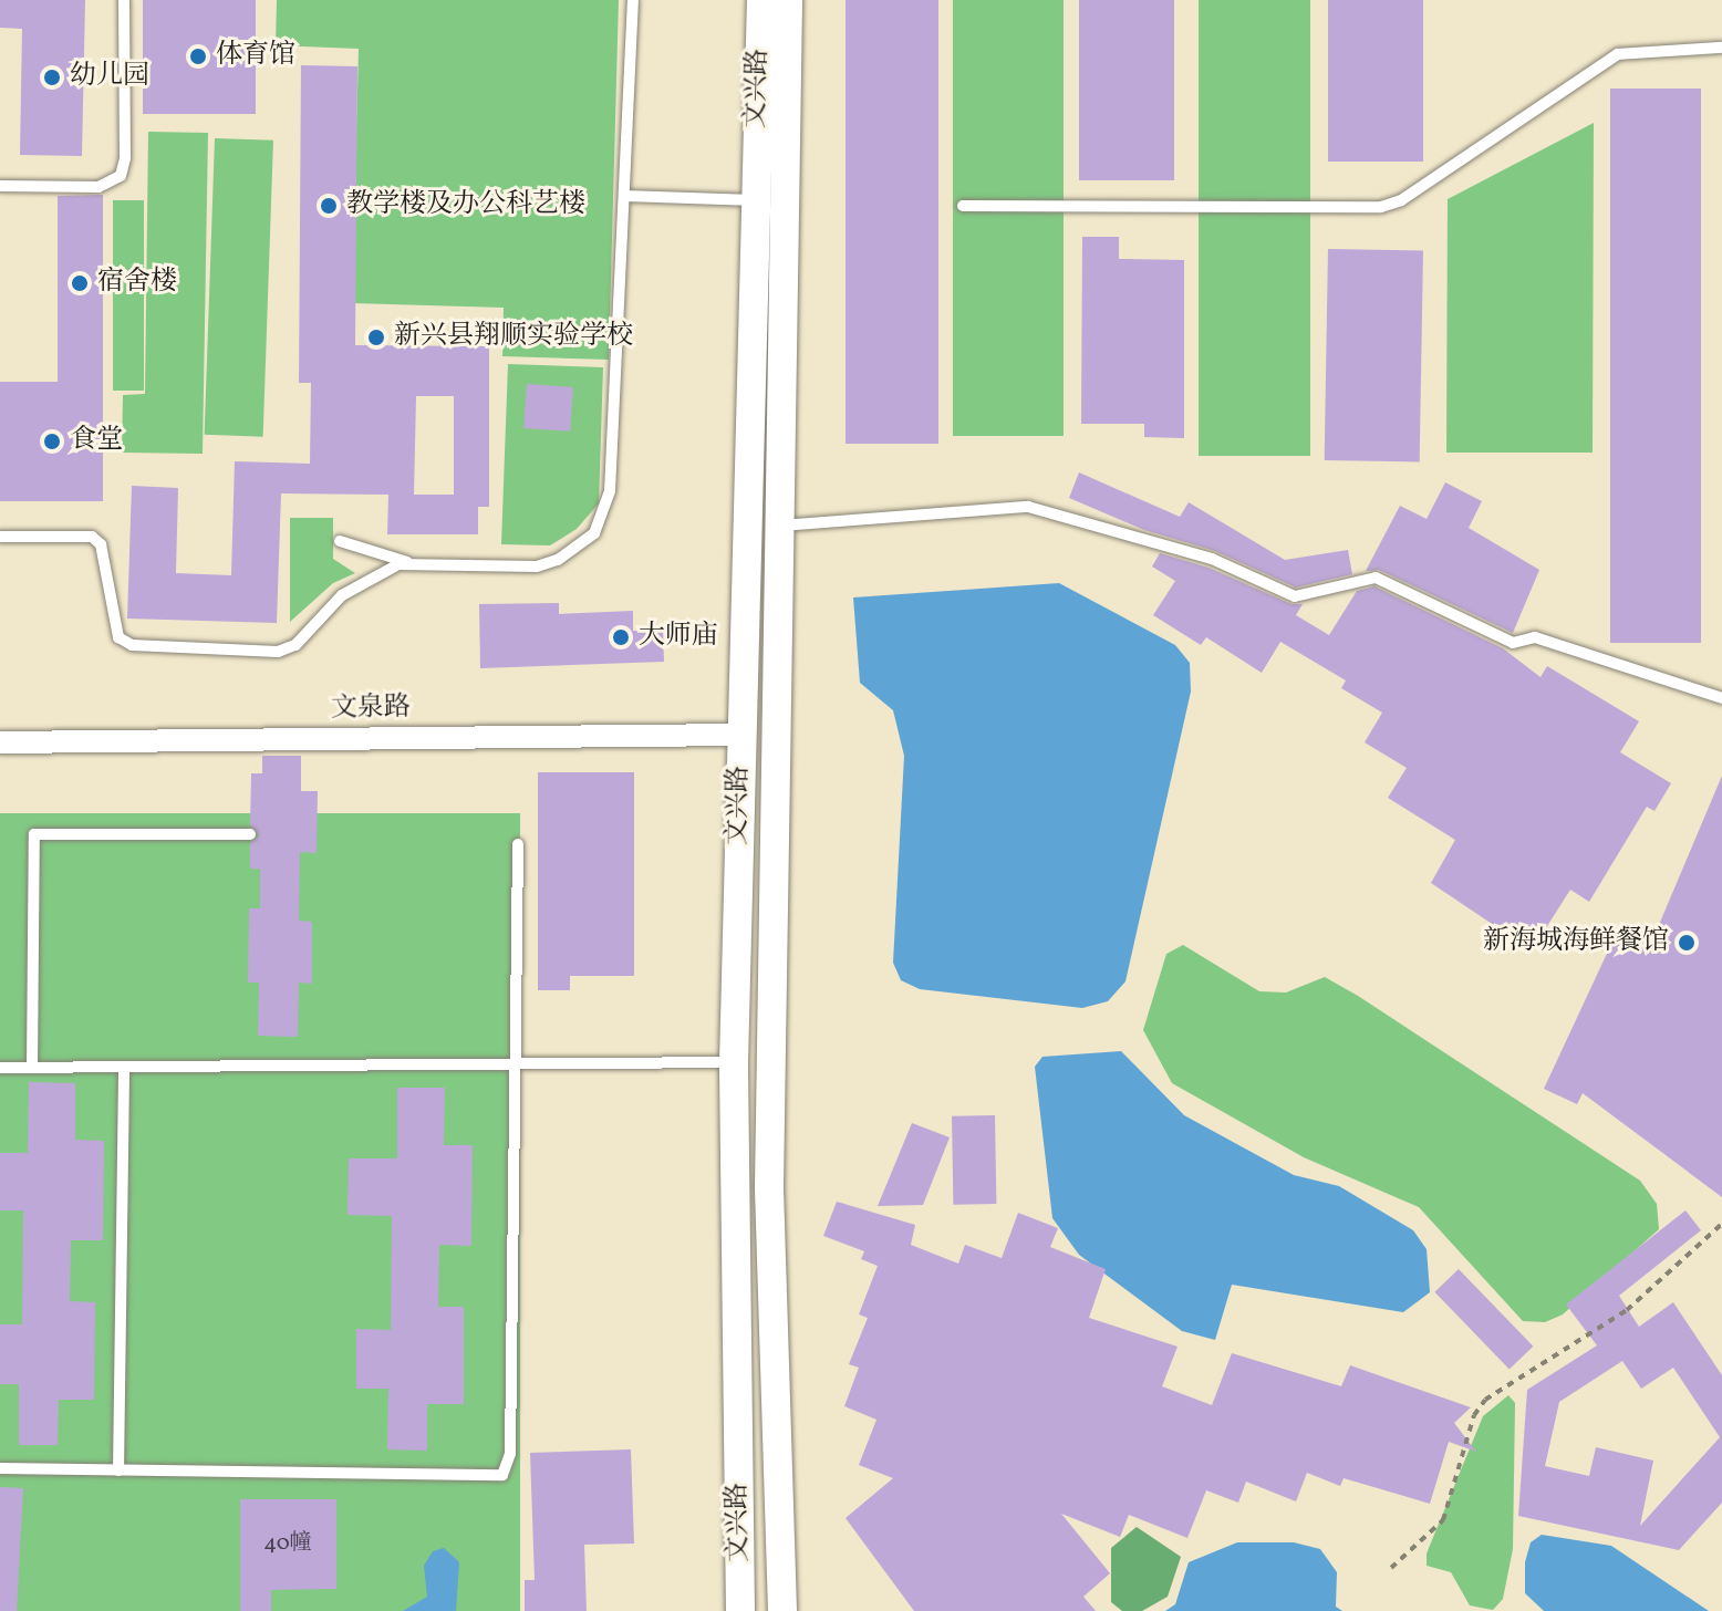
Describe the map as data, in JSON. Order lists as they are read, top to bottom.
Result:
{
  "streets": {
    "street": ["文兴路", "文泉路"]
  },
  "crossings": [
    ["文兴路", "文泉路"]
  ],
  "places": [
    "体育馆",
    "幼儿园",
    "教学楼及办公科艺楼",
    "宿舍楼",
    "新兴县翔顺实验学校",
    "食堂",
    "大师庙",
    "新海城海鲜餐馆"
  ],
  "house_numbers": ["40幢"]
}
